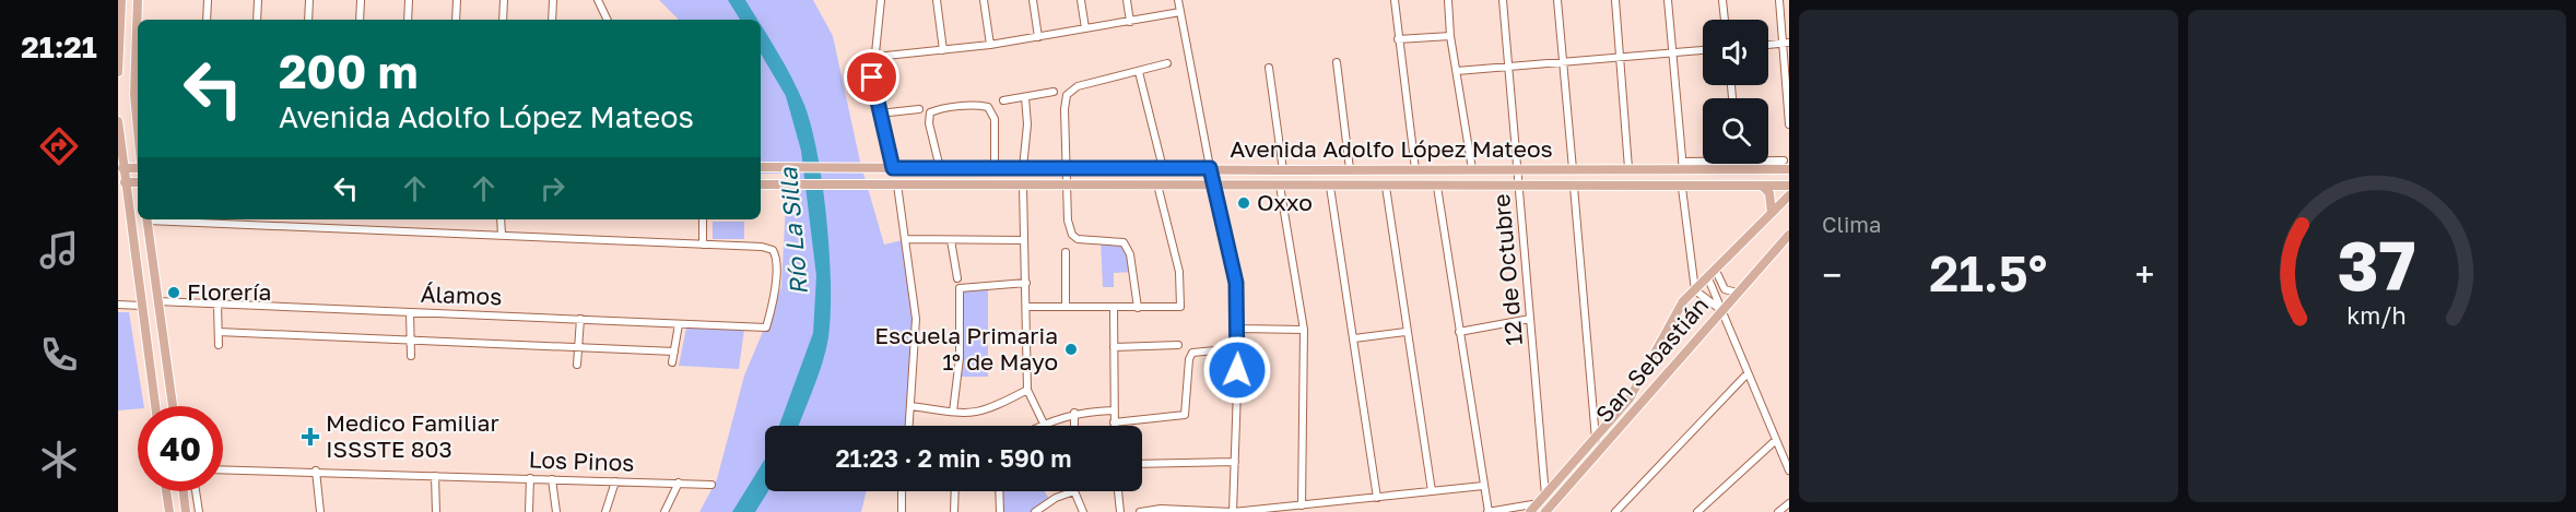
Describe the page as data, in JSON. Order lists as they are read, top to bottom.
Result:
{
  "streets": {
    "main road": ["Avenida Adolfo López Mateos", "San Sebastián"],
    "street": ["12 de Octubre", "Álamos", "Los Pinos"]
  },
  "crossings": [
    ["Avenida Adolfo López Mateos", "12 de Octubre"],
    ["12 de Octubre", "San Sebastián"]
  ],
  "water": ["Río La Silla"],
  "places": {
    "other": ["Oxxo", "Florería", "Escuela Primaria 1° de Mayo"],
    "health": ["Medico Familiar ISSSTE 803"]
  },
  "page": {
    "tabs": "21:21",
    "tile": "Clima",
    "turn": ["200 m", "Avenida Adolfo López Mateos"],
    "heat": ["−", "21.5°", "+"],
    "limit": "40",
    "trip": "21:23 · 2 min · 590 m",
    "gauge": ["37", "km/h"]
  }
}
